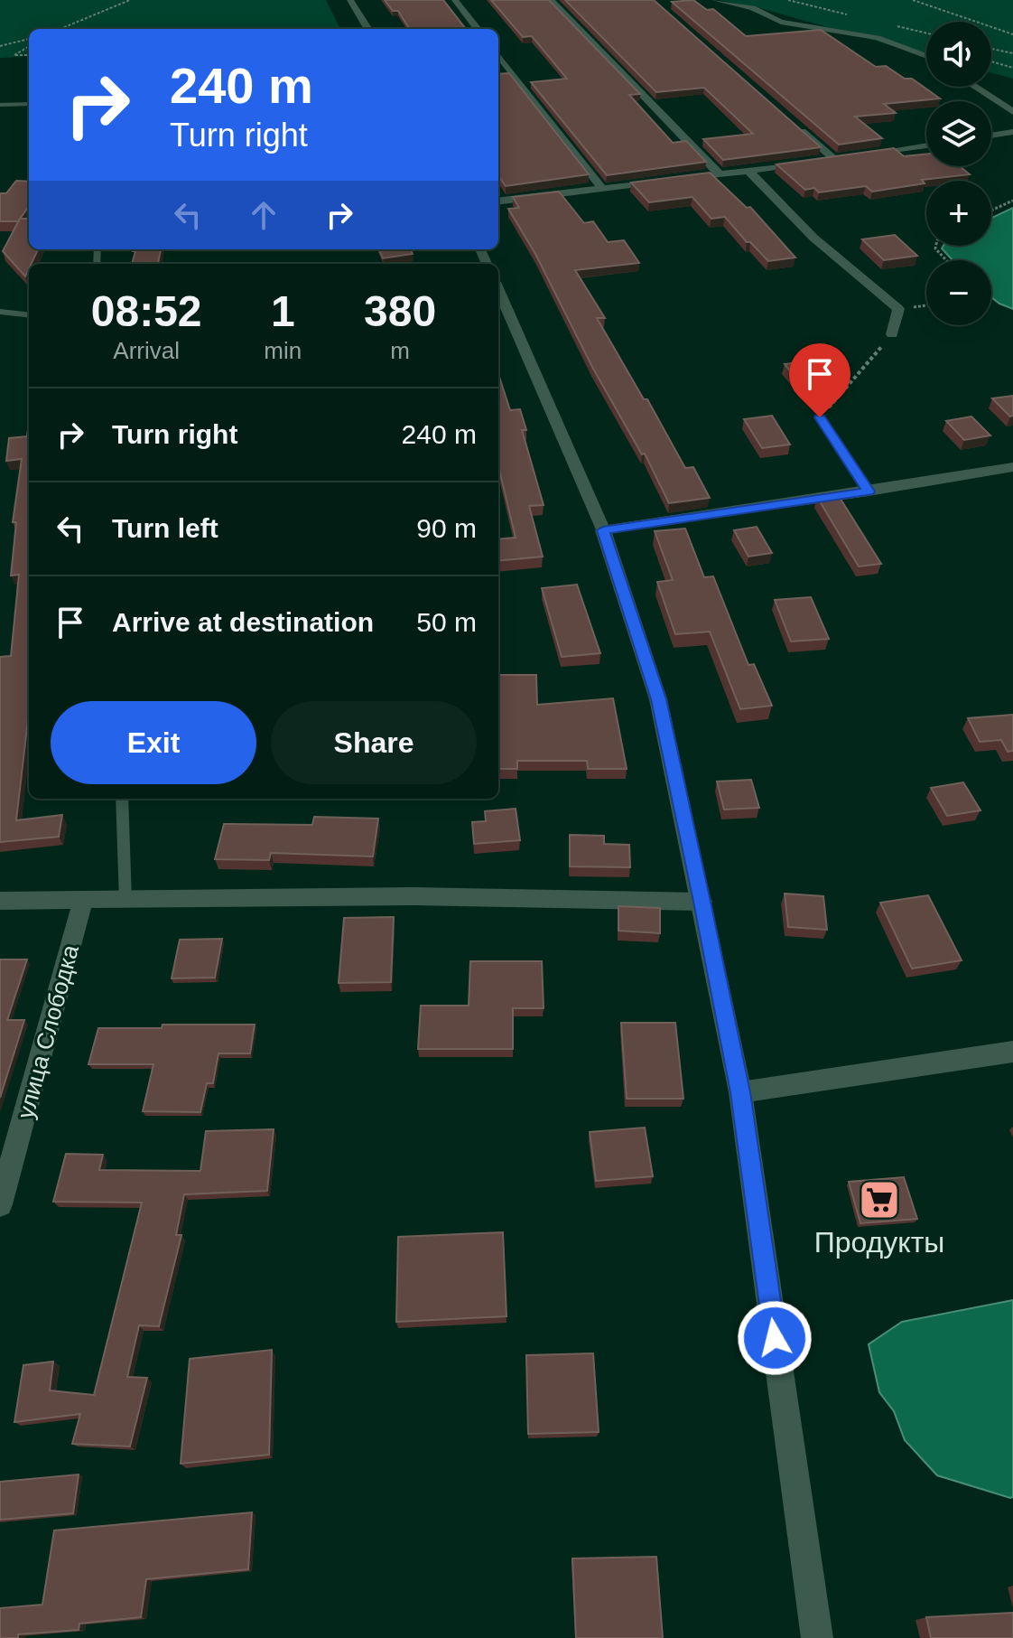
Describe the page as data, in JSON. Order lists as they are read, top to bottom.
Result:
{
  "streets": {
    "street": ["улица Слободка"]
  },
  "places": {
    "supermarket": ["Продукты"]
  },
  "page": {
    "map_buttons": ["+", "−"],
    "turn": ["240 m", "Turn right"],
    "eta": [
      "08:52",
      "Arrival",
      "1",
      "min",
      "380",
      "m"
    ],
    "list": [
      {
        "name": "Turn right",
        "value": "240 m"
      },
      {
        "name": "Turn left",
        "value": "90 m"
      },
      {
        "name": "Arrive at destination",
        "value": "50 m"
      }
    ],
    "buttons": ["Exit", "Share"]
  }
}
